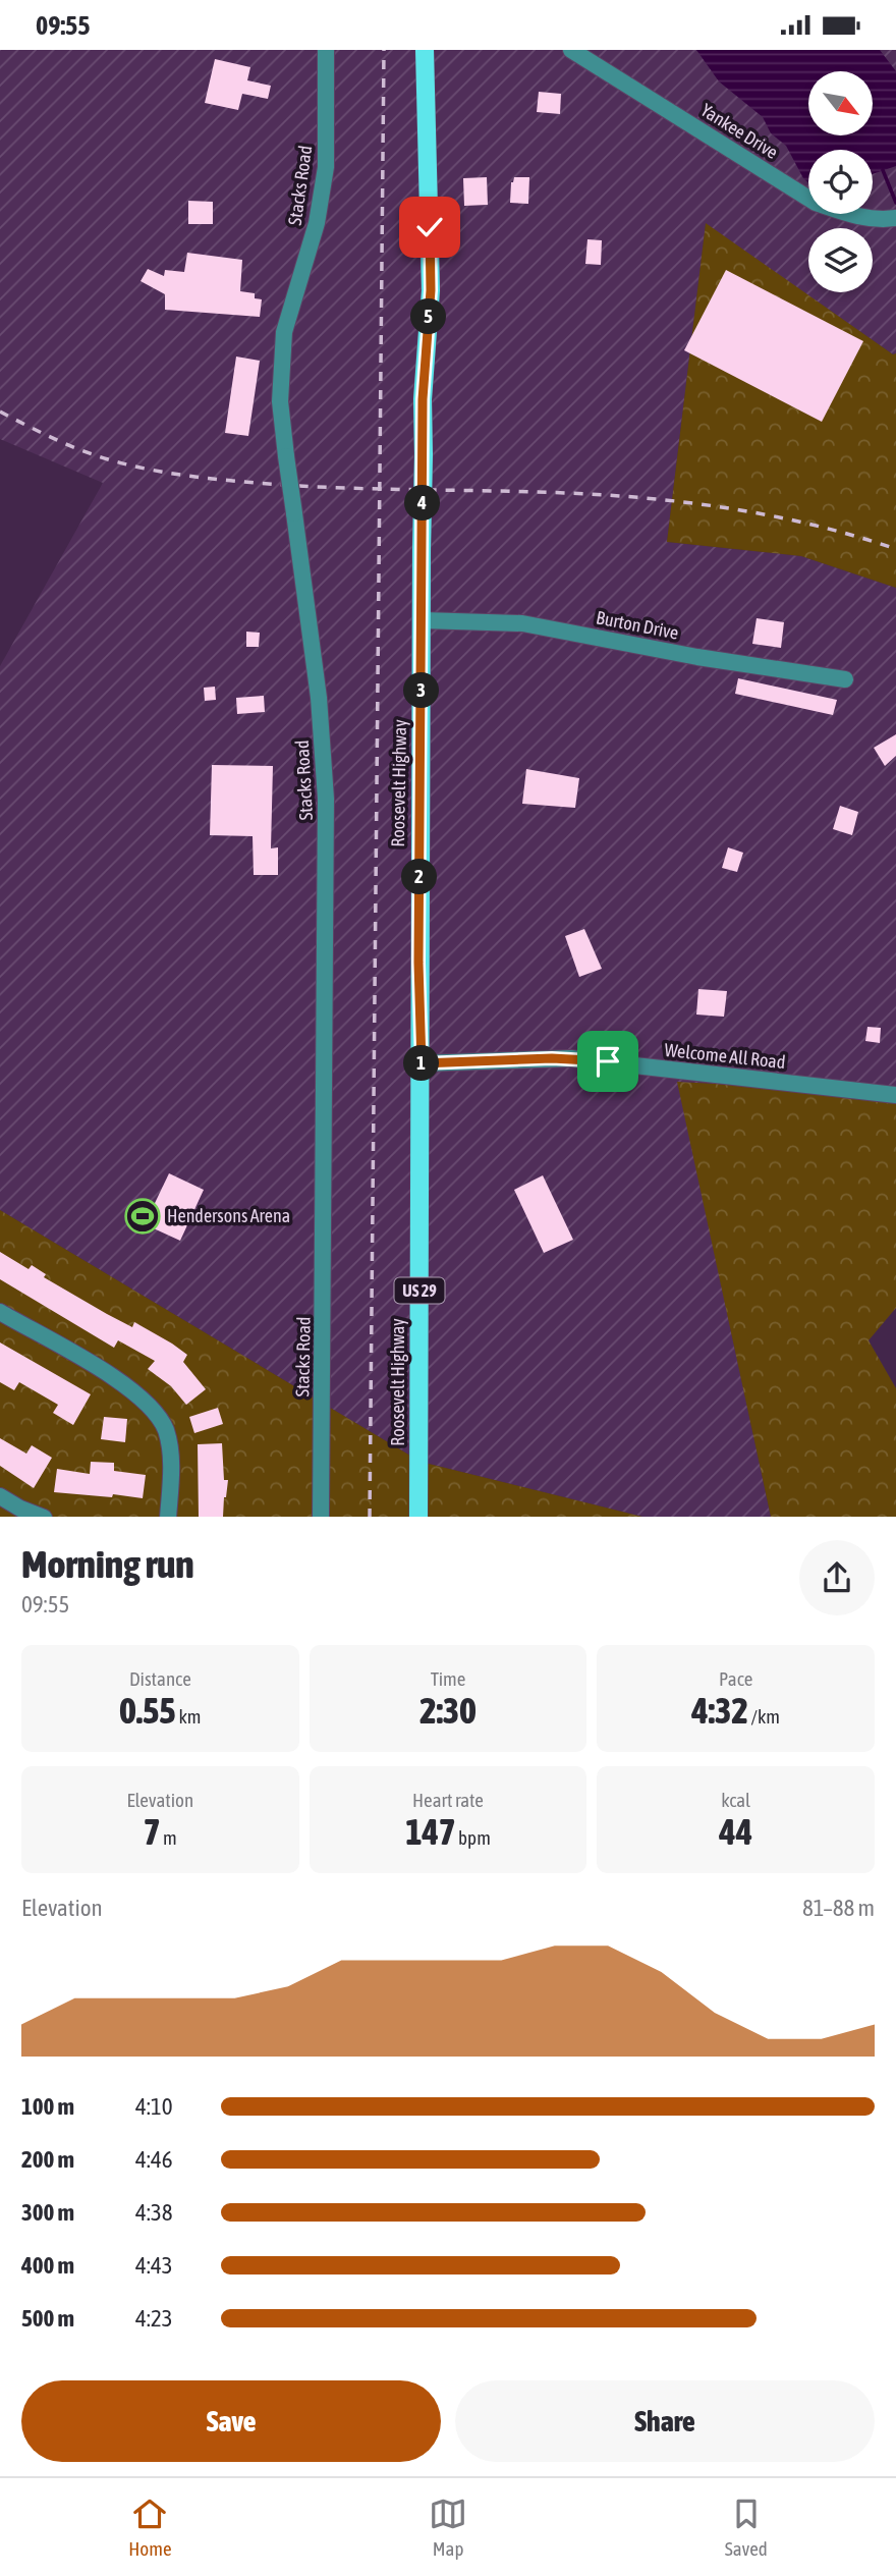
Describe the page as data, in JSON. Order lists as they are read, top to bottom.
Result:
{
  "streets": {
    "main road": ["Roosevelt Highway", "US 29"],
    "street": [
      "Yankee Drive",
      "Stacks Road",
      "Burton Drive",
      "Welcome All Road"
    ]
  },
  "crossings": [
    ["Burton Drive", "Roosevelt Highway"],
    ["Roosevelt Highway", "Welcome All Road"]
  ],
  "places": {
    "sports": ["Hendersons Arena"]
  },
  "north": "bottom right",
  "page": {
    "status": "09:55",
    "pins": [
      "5",
      "4",
      "3",
      "2",
      "1"
    ],
    "heading": ["Morning run", "09:55"],
    "stats": [
      ["Distance", "0.55 km"],
      ["Time", "2:30"],
      ["Pace", "4:32 /km"],
      ["Elevation", "7 m"],
      ["Heart rate", "147 bpm"],
      ["kcal", "44"]
    ],
    "chart": ["Elevation", "81–88 m"],
    "list": [
      {
        "name": "100 m",
        "note": "4:10"
      },
      {
        "name": "200 m",
        "note": "4:46"
      },
      {
        "name": "300 m",
        "note": "4:38"
      },
      {
        "name": "400 m",
        "note": "4:43"
      },
      {
        "name": "500 m",
        "note": "4:23"
      }
    ],
    "buttons": ["Save", "Share"],
    "tabs": ["Home", "Map", "Saved"]
  }
}
